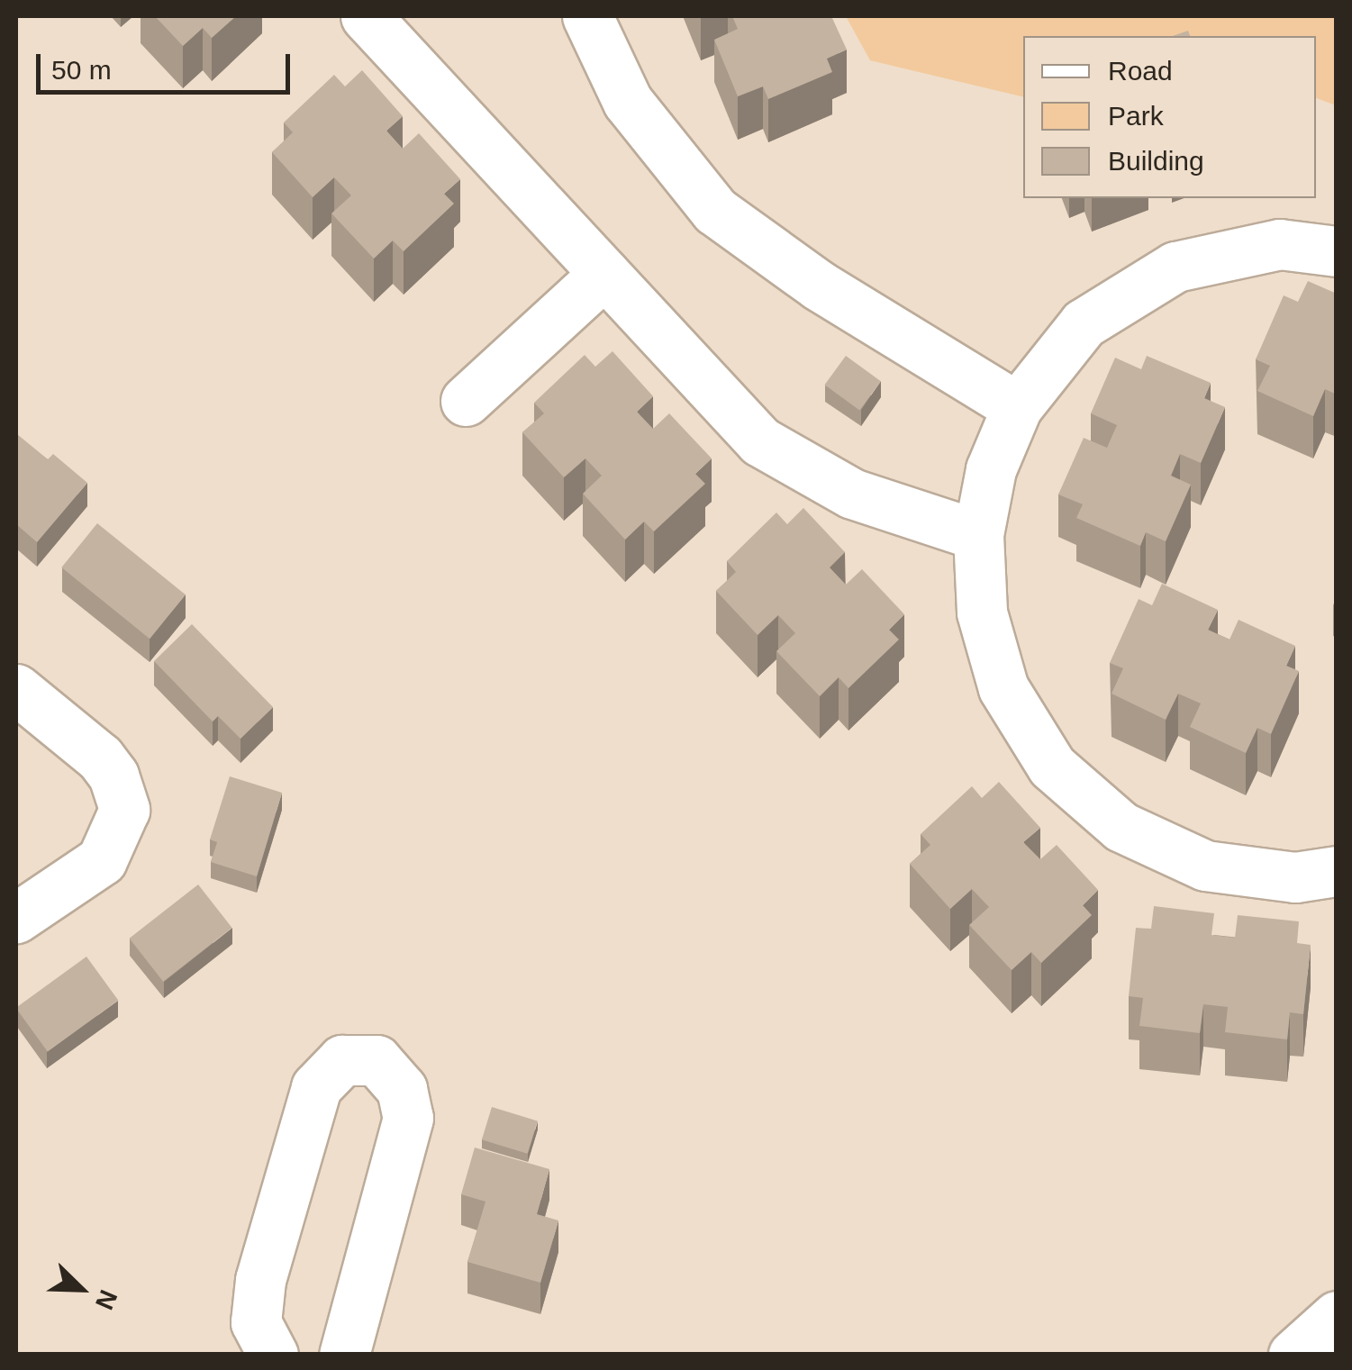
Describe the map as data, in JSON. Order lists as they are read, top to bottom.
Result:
{
  "legend": ["Road", "Park", "Building"],
  "scale_bar": "50 m",
  "north": "bottom right"
}
